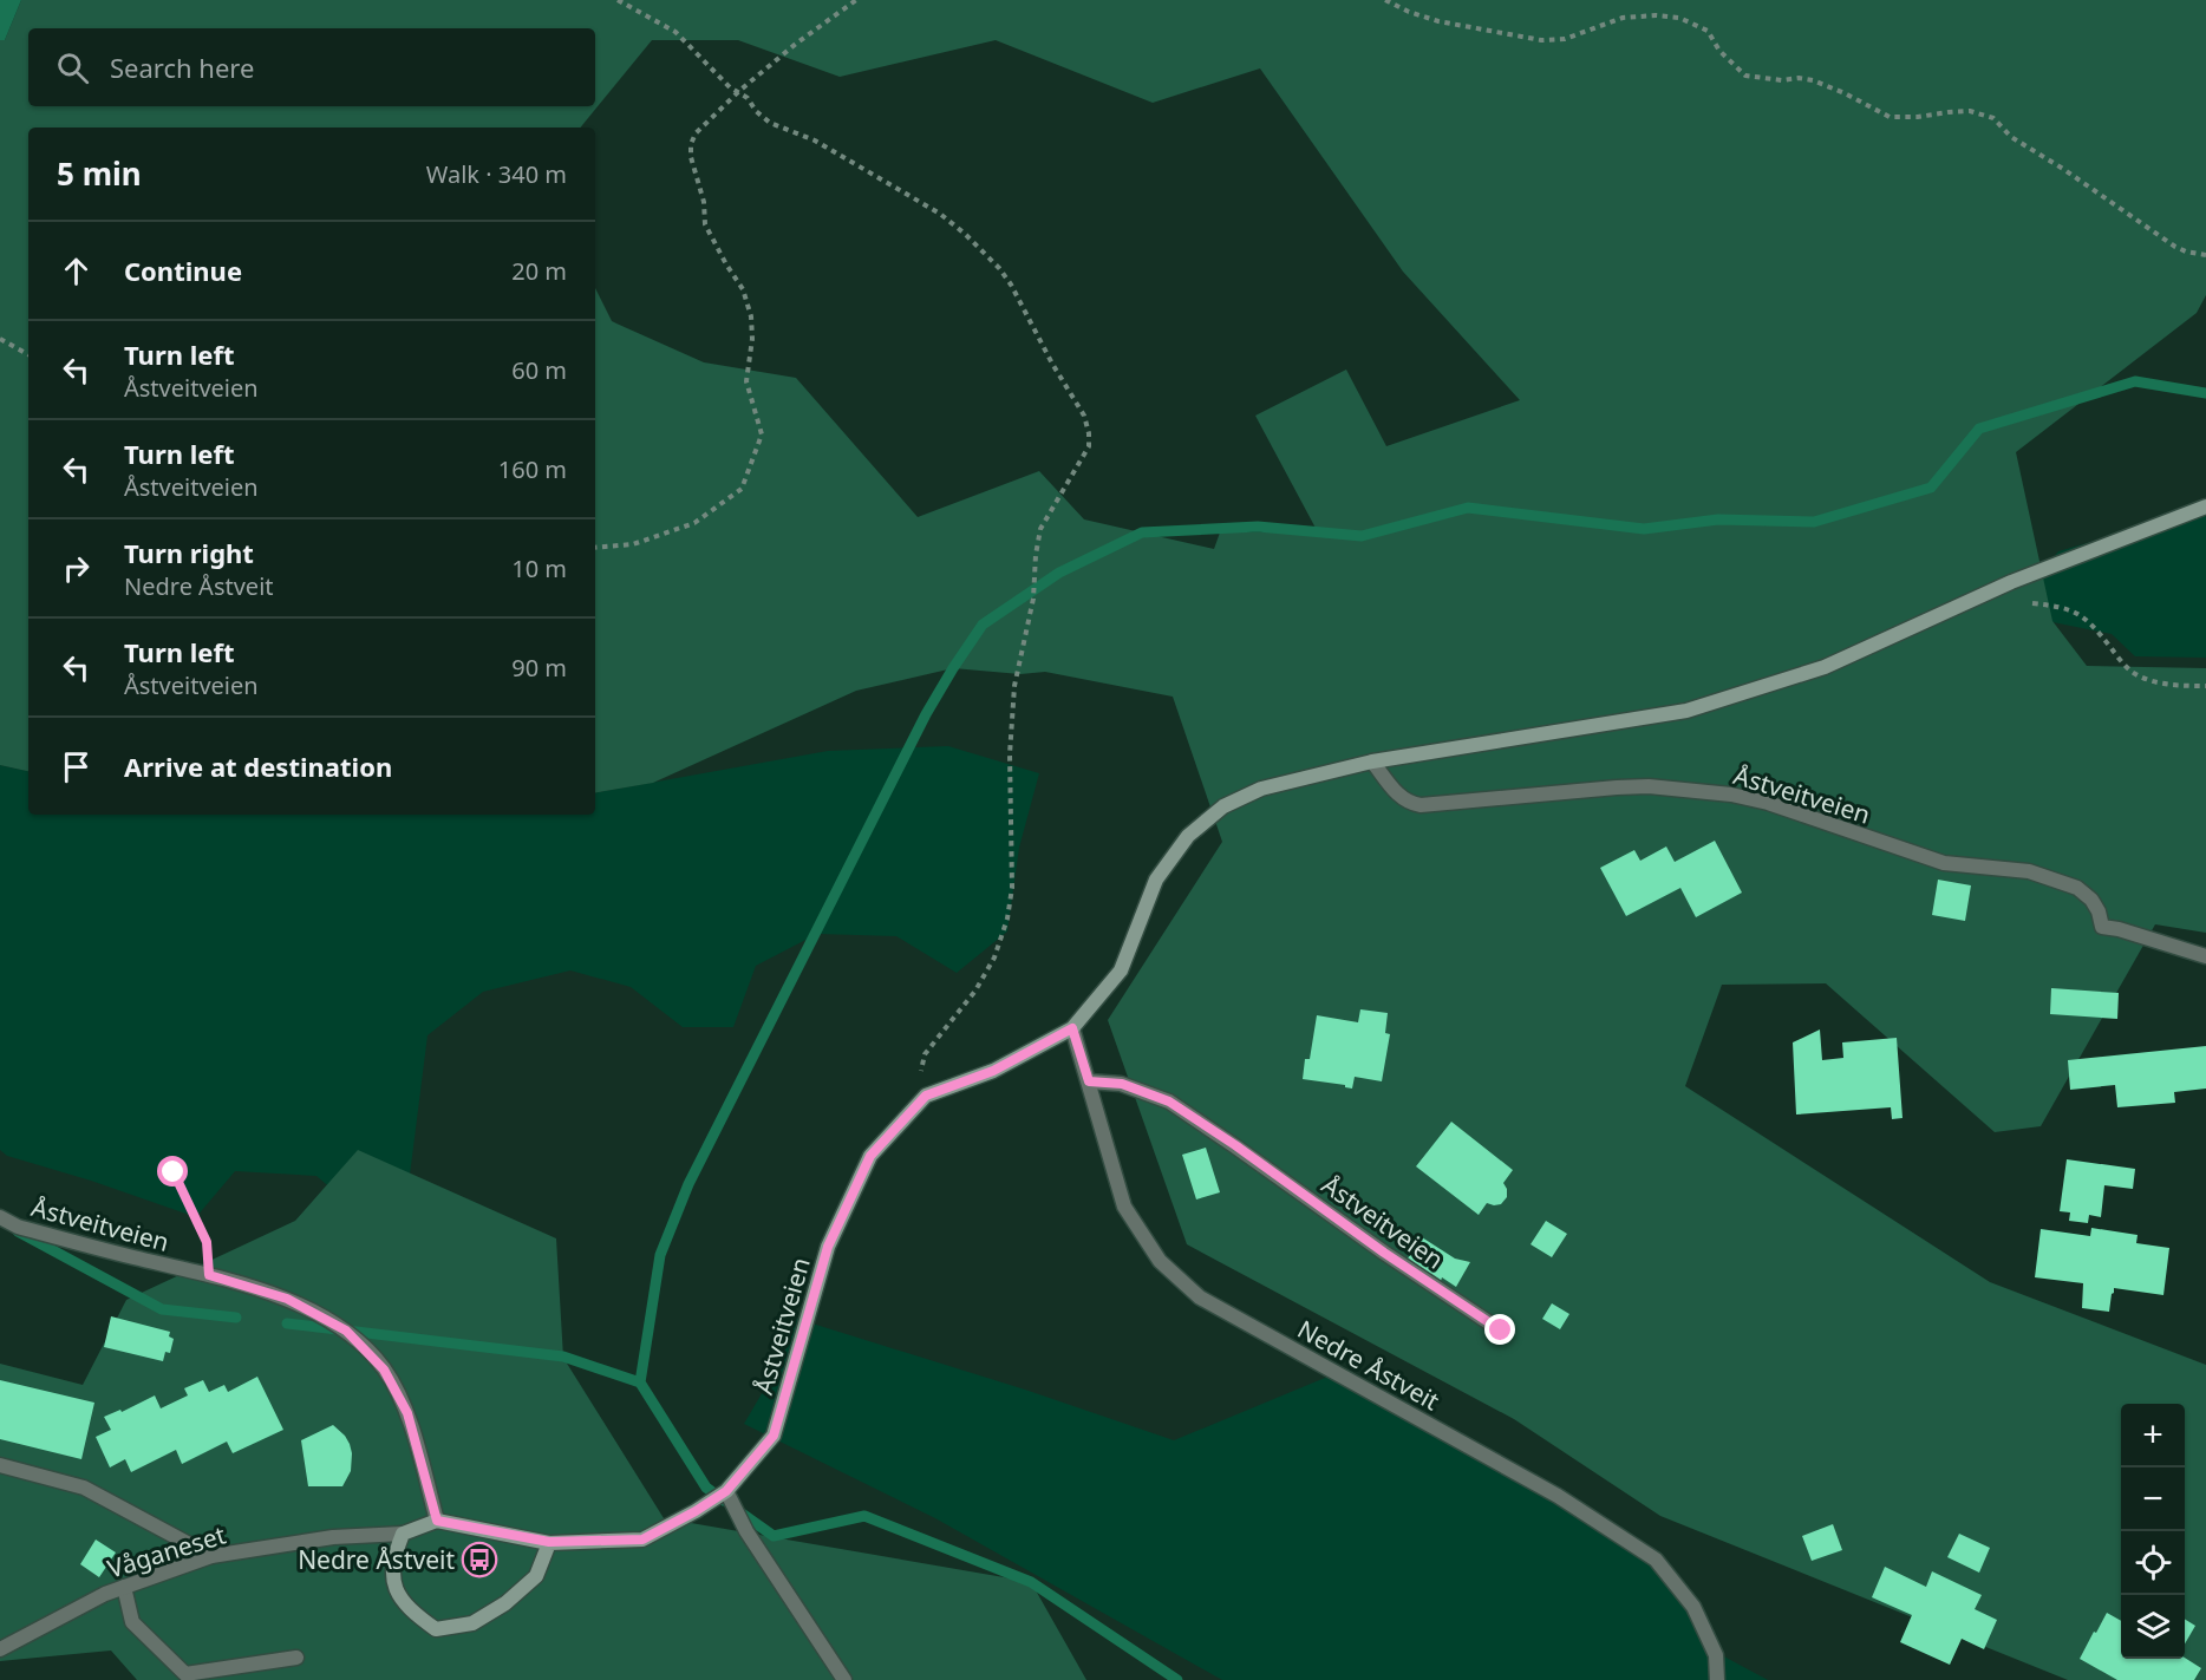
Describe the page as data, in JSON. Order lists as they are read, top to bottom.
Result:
{
  "streets": {
    "street": ["Åstveitveien", "Nedre Åstveit", "Våganeset"]
  },
  "crossings": [
    ["Åstveitveien", "Nedre Åstveit"]
  ],
  "places": {
    "bus stop": ["Nedre Åstveit"]
  },
  "page": {
    "search": "Search here",
    "heading": ["5 min", "Walk · 340 m"],
    "list": [
      ["Continue", "20 m"],
      ["Turn left", "Åstveitveien", "60 m"],
      ["Turn left", "Åstveitveien", "160 m"],
      ["Turn right", "Nedre Åstveit", "10 m"],
      ["Turn left", "Åstveitveien", "90 m"],
      "Arrive at destination"
    ],
    "map_buttons": ["+", "−"]
  }
}
